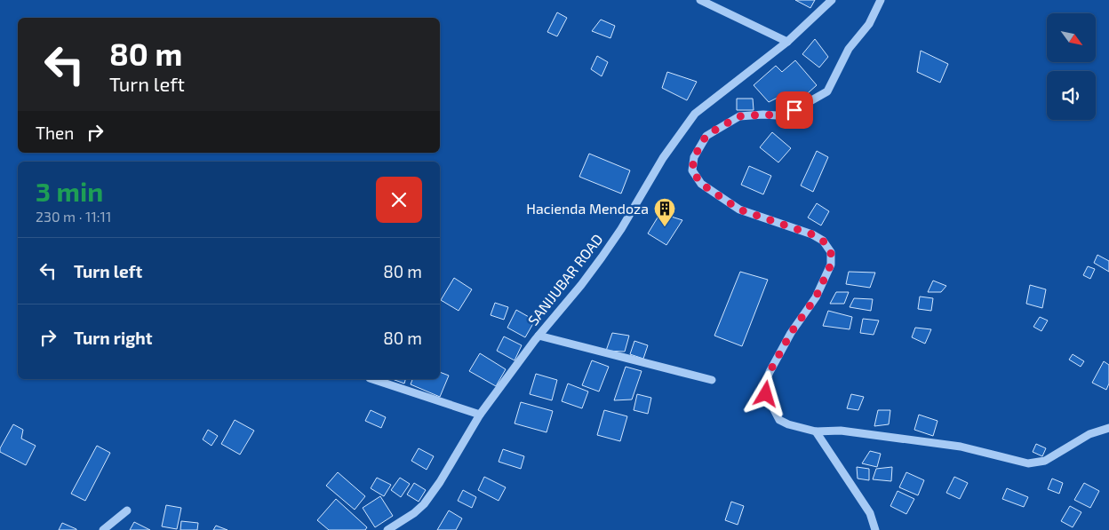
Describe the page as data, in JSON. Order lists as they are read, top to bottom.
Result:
{
  "streets": {
    "street": ["SANIJUBAR ROAD"]
  },
  "places": {
    "building": ["Hacienda Mendoza"]
  },
  "north": "bottom right",
  "page": {
    "turn": ["80 m", "Turn left"],
    "then": "Then",
    "heading": ["3 min", "230 m · 11:11"],
    "list": [
      {
        "name": "Turn left",
        "value": "80 m"
      },
      {
        "name": "Turn right",
        "value": "80 m"
      }
    ]
  }
}
